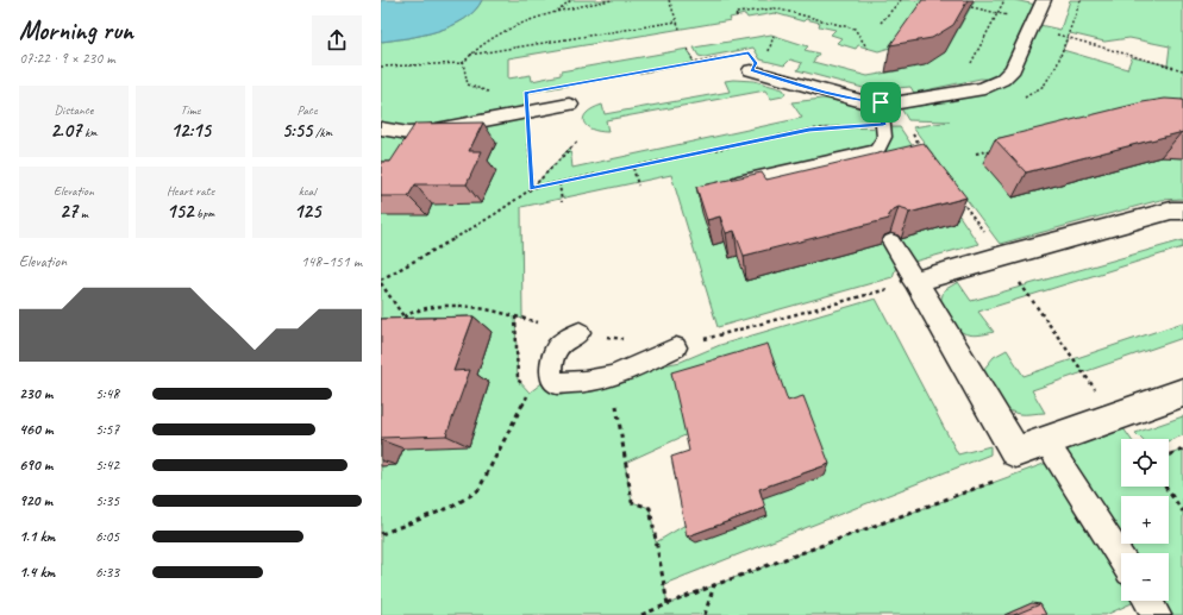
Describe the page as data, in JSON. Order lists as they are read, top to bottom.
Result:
{
  "page": {
    "heading": ["Morning run", "07:22 · 9 × 230 m"],
    "stats": [
      ["Distance", "2.07 km"],
      ["Time", "12:15"],
      ["Pace", "5:55 /km"],
      ["Elevation", "27 m"],
      ["Heart rate", "152 bpm"],
      ["kcal", "125"]
    ],
    "chart": ["Elevation", "148–151 m"],
    "list": [
      {
        "name": "230 m",
        "note": "5:48"
      },
      {
        "name": "460 m",
        "note": "5:57"
      },
      {
        "name": "690 m",
        "note": "5:42"
      },
      {
        "name": "920 m",
        "note": "5:35"
      },
      {
        "name": "1.1 km",
        "note": "6:05"
      },
      {
        "name": "1.4 km",
        "note": "6:33"
      }
    ],
    "map_buttons": ["+", "−"]
  }
}
